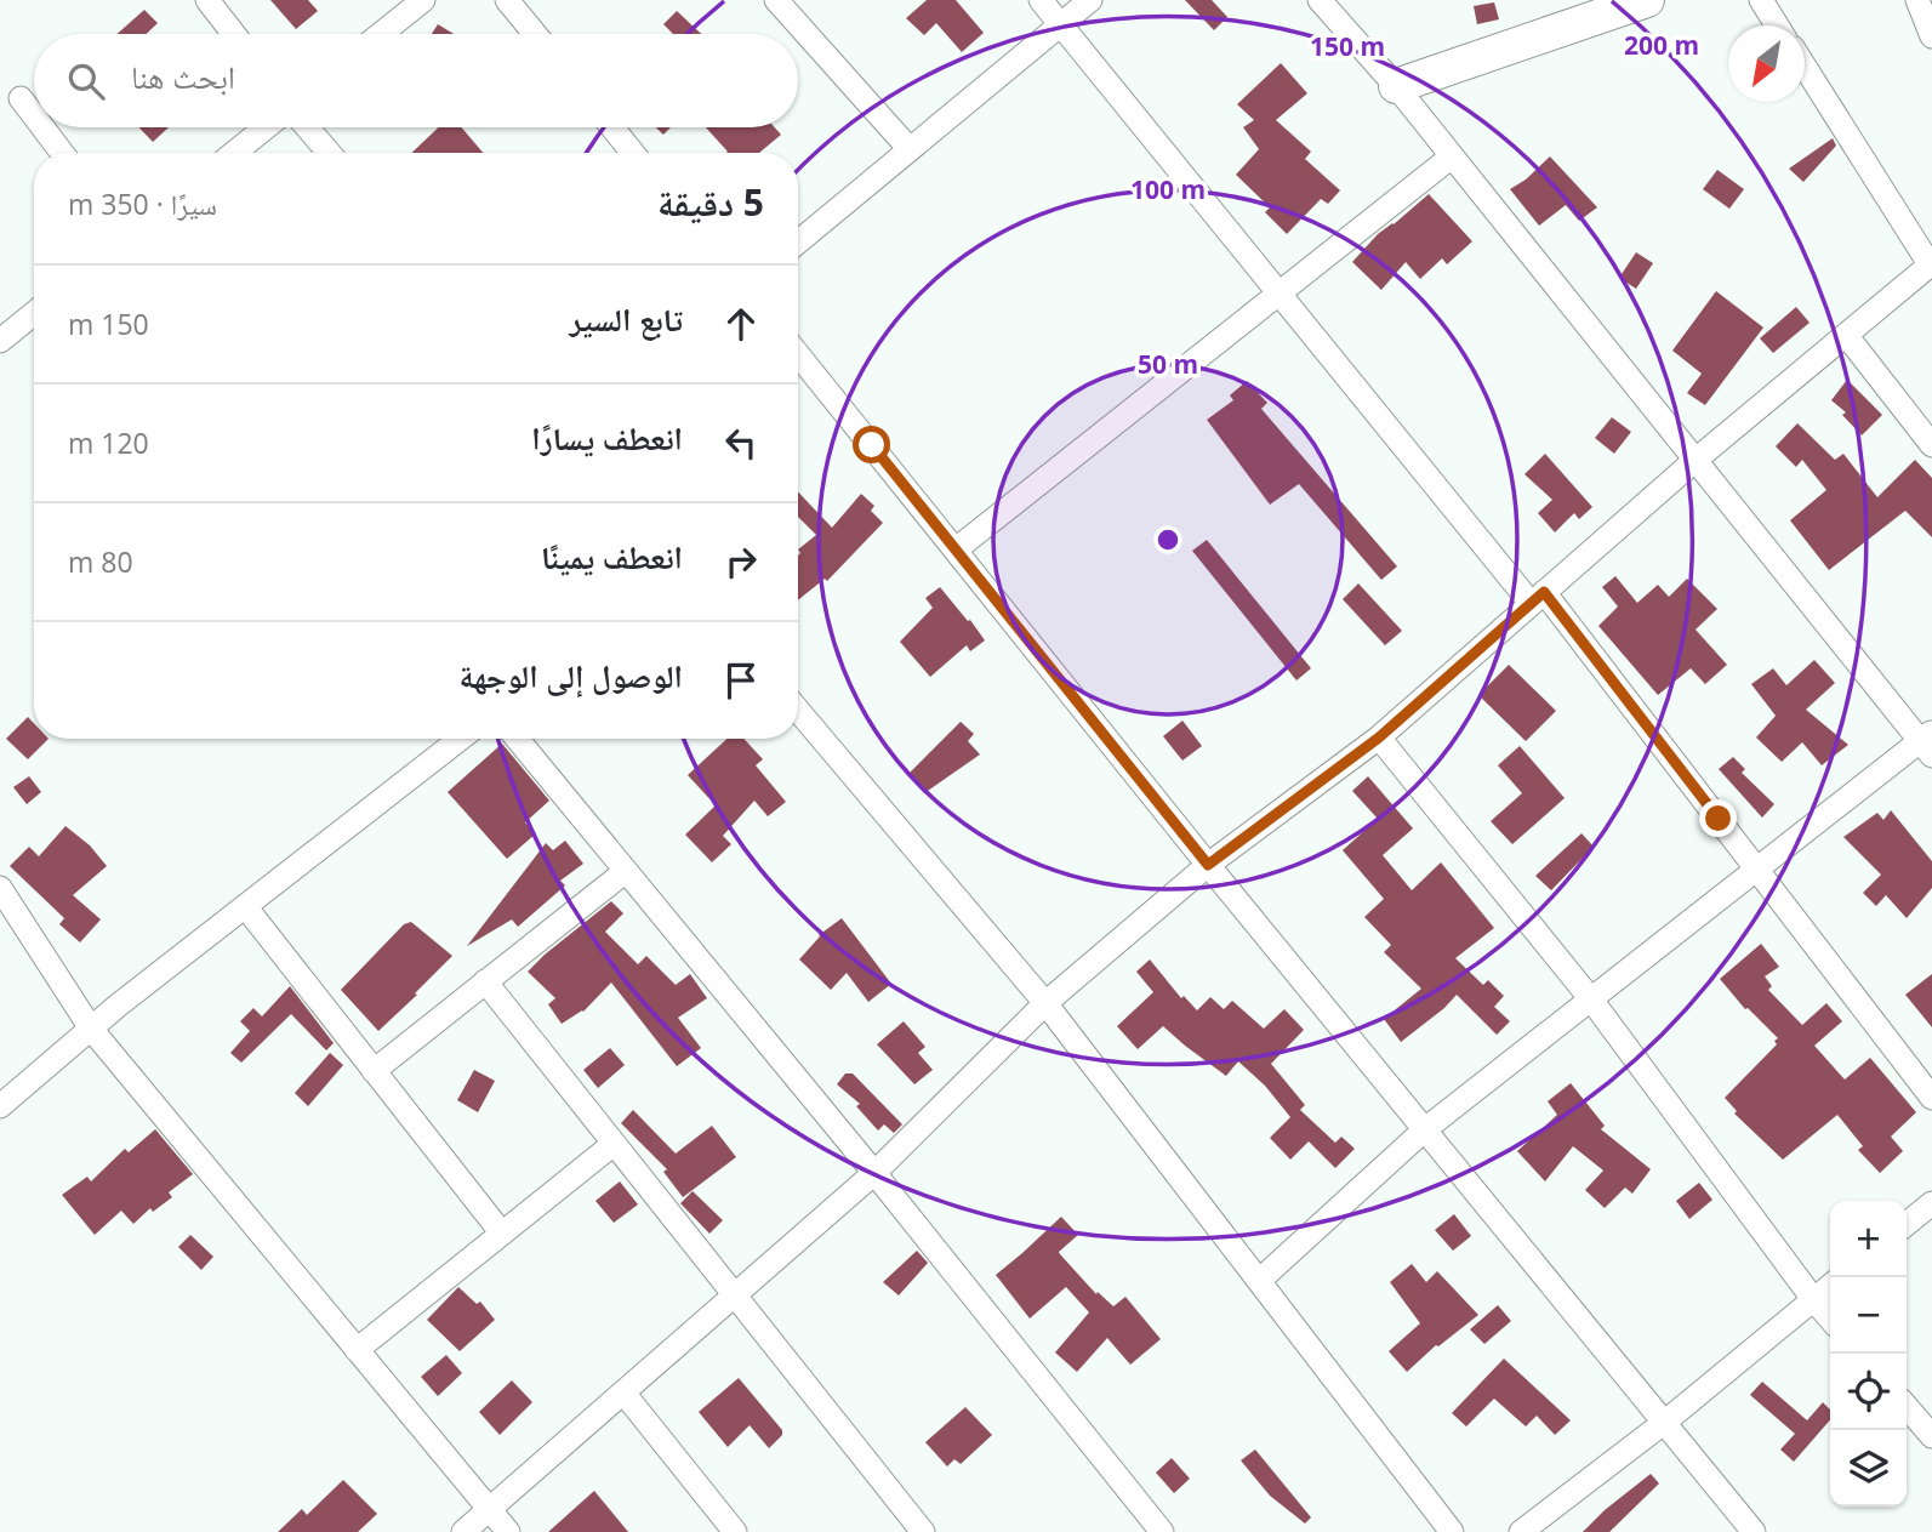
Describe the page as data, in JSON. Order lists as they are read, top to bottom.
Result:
{
  "north": "bottom left",
  "page": {
    "search": "ابحث هنا",
    "heading": ["5 دقيقة", "سيرًا · 350 m"],
    "list": [
      ["تابع السير", "150 m"],
      ["انعطف يسارًا", "120 m"],
      ["انعطف يمينًا", "80 m"],
      "الوصول إلى الوجهة"
    ],
    "map_buttons": ["+", "−"]
  },
  "rings": [
    "200 m",
    "150 m",
    "100 m",
    "50 m"
  ]
}
